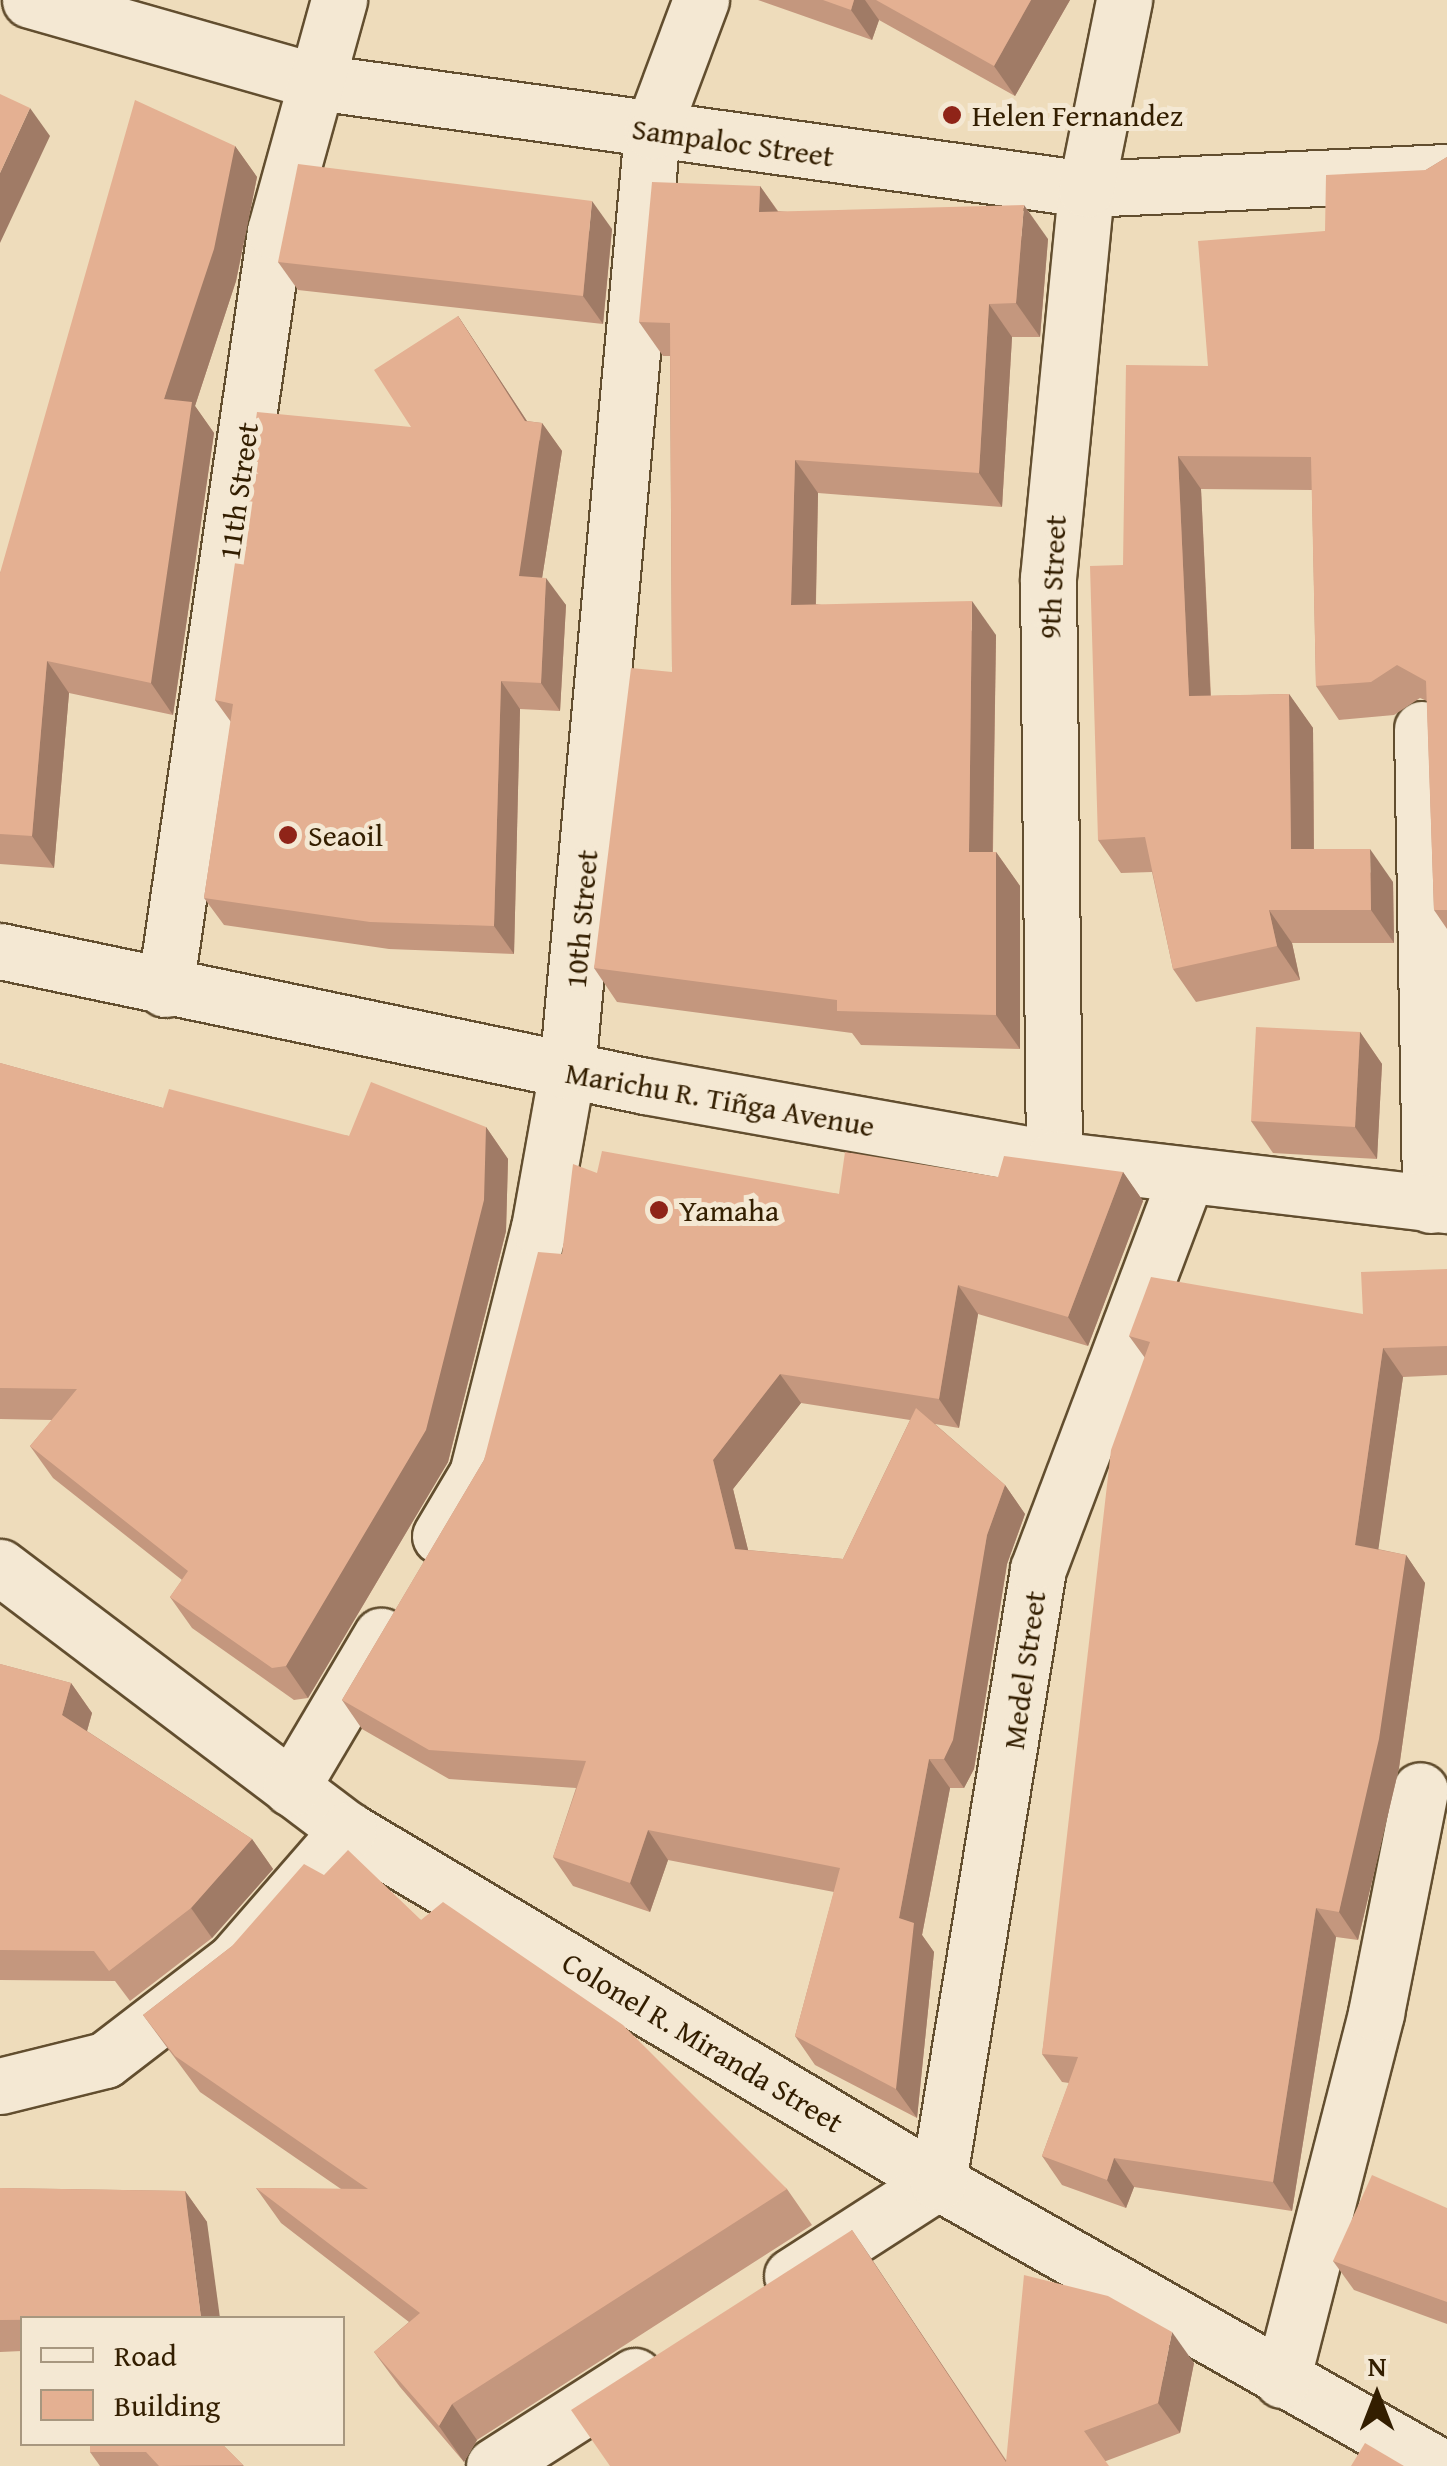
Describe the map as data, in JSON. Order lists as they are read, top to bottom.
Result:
{
  "streets": {
    "street": [
      "Sampaloc Street",
      "11th Street",
      "9th Street",
      "10th Street",
      "Marichu R. Tiñga Avenue",
      "Medel Street",
      "Colonel R. Miranda Street"
    ]
  },
  "crossings": [
    ["Sampaloc Street", "11th Street"],
    ["Sampaloc Street", "9th Street"],
    ["Sampaloc Street", "10th Street"],
    ["11th Street", "Marichu R. Tiñga Avenue"],
    ["9th Street", "Marichu R. Tiñga Avenue"],
    ["10th Street", "Marichu R. Tiñga Avenue"],
    ["10th Street", "Colonel R. Miranda Street"],
    ["Marichu R. Tiñga Avenue", "Medel Street"],
    ["Medel Street", "Colonel R. Miranda Street"]
  ],
  "places": ["Helen Fernandez", "Seaoil", "Yamaha"],
  "legend": ["Road", "Building"],
  "north": "top"
}
